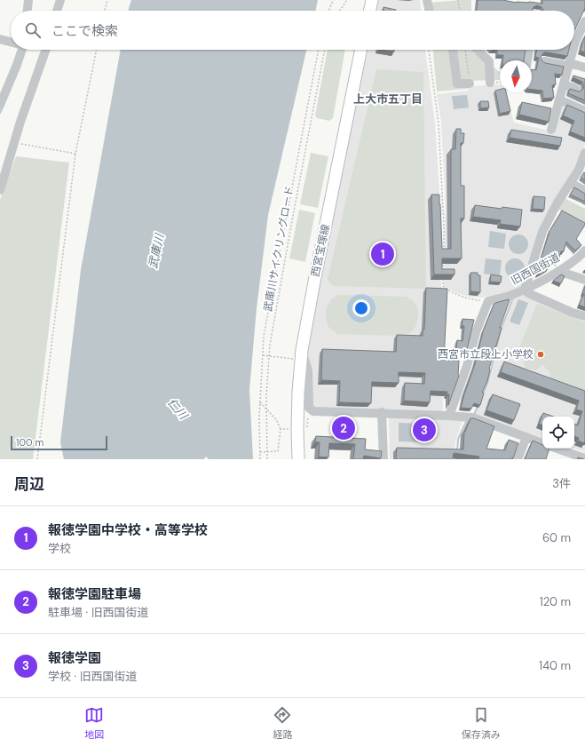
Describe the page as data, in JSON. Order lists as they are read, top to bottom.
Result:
{
  "streets": {
    "main road": ["西宮宝塚線"],
    "street": ["旧西国街道"],
    "path": ["武庫川サイクリングロード"]
  },
  "districts": ["上大市五丁目"],
  "water": ["武庫川", "仁川"],
  "places": ["西宮市立段上小学校"],
  "scale_bar": "100 m",
  "north": "bottom",
  "page": {
    "search": "ここで検索",
    "pins": ["1", "2", "3"],
    "scale": "100 m",
    "heading": ["周辺", "3件"],
    "list": [
      {
        "mark": "1",
        "name": "報徳学園中学校・高等学校",
        "note": "学校",
        "value": "60 m"
      },
      {
        "mark": "2",
        "name": "報徳学園駐車場",
        "note": "駐車場 · 旧西国街道",
        "value": "120 m"
      },
      {
        "mark": "3",
        "name": "報徳学園",
        "note": "学校 · 旧西国街道",
        "value": "140 m"
      }
    ],
    "nav": ["地図", "経路", "保存済み"]
  }
}
